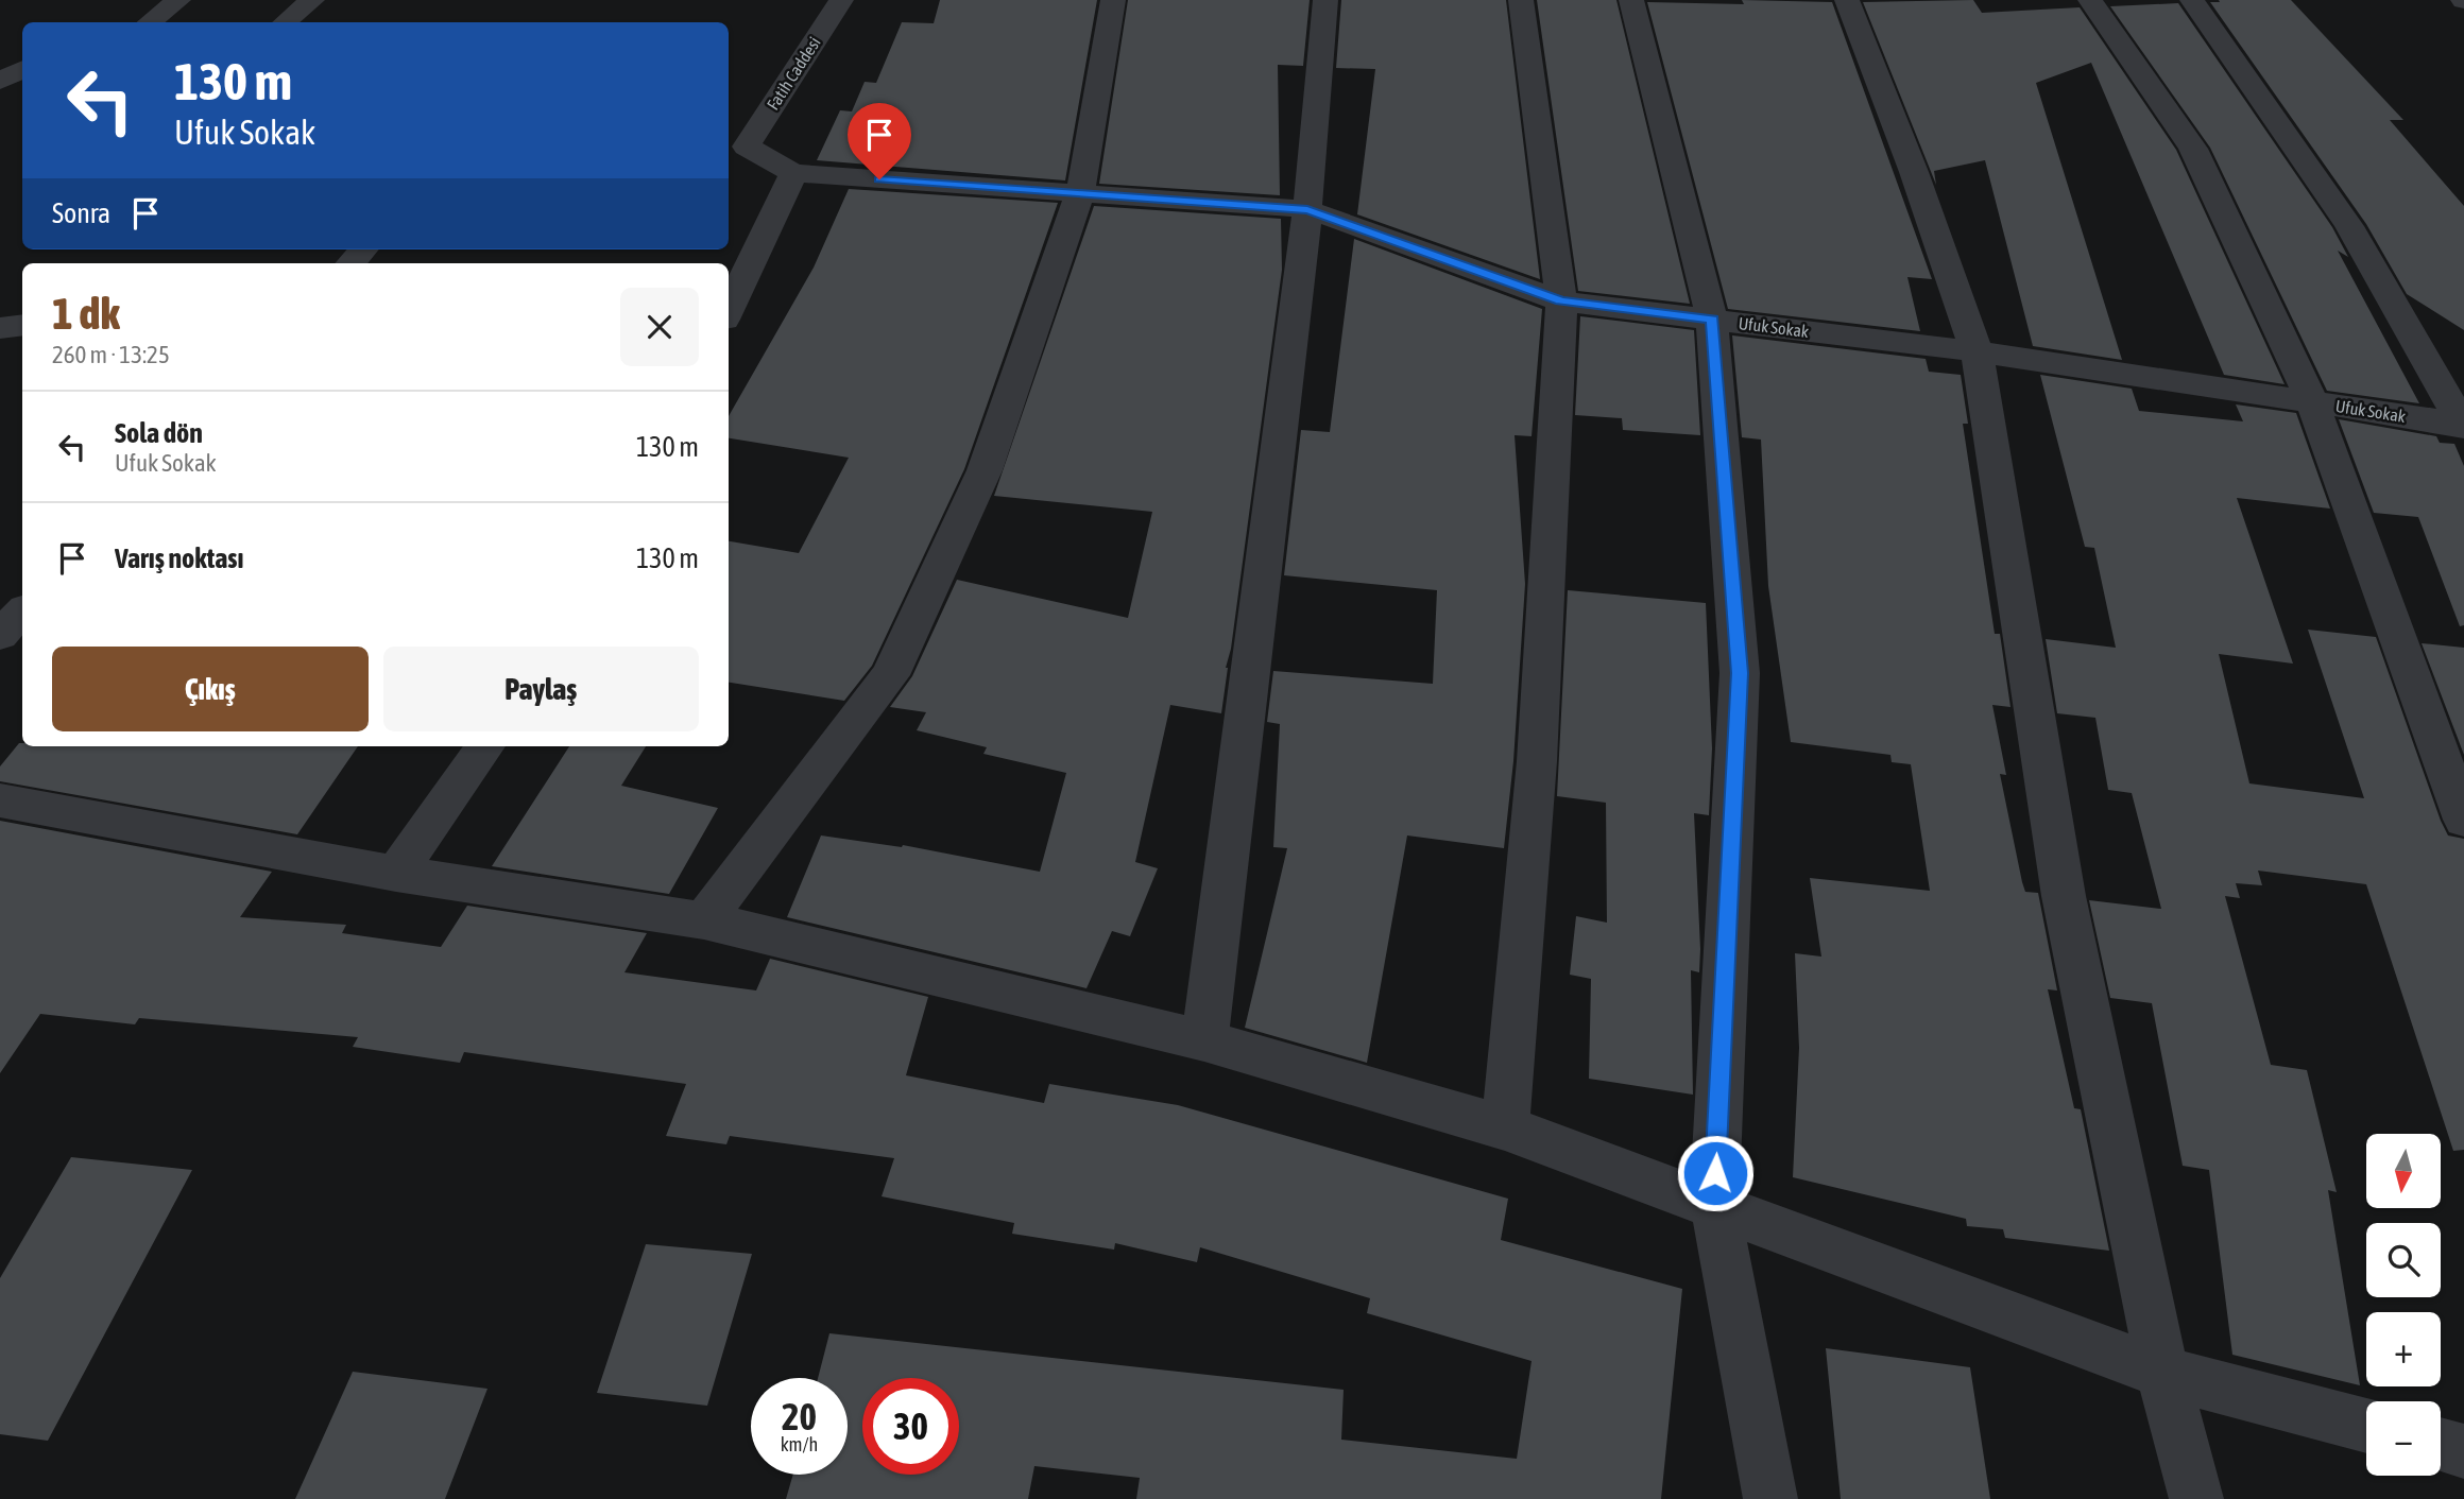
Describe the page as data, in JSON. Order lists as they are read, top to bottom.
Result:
{
  "streets": {
    "street": ["Fatih Caddesi", "Ufuk Sokak"]
  },
  "crossings": [
    ["Fatih Caddesi", "Ufuk Sokak"]
  ],
  "north": "bottom",
  "page": {
    "turn": ["130 m", "Ufuk Sokak"],
    "then": "Sonra",
    "heading": ["1 dk", "260 m · 13:25"],
    "list": [
      {
        "name": "Sola dön",
        "note": "Ufuk Sokak",
        "value": "130 m"
      },
      {
        "name": "Varış noktası",
        "value": "130 m"
      }
    ],
    "buttons": ["Çıkış", "Paylaş"],
    "map_buttons": ["+", "−"],
    "speed": "20 km/h",
    "limit": "30"
  }
}
